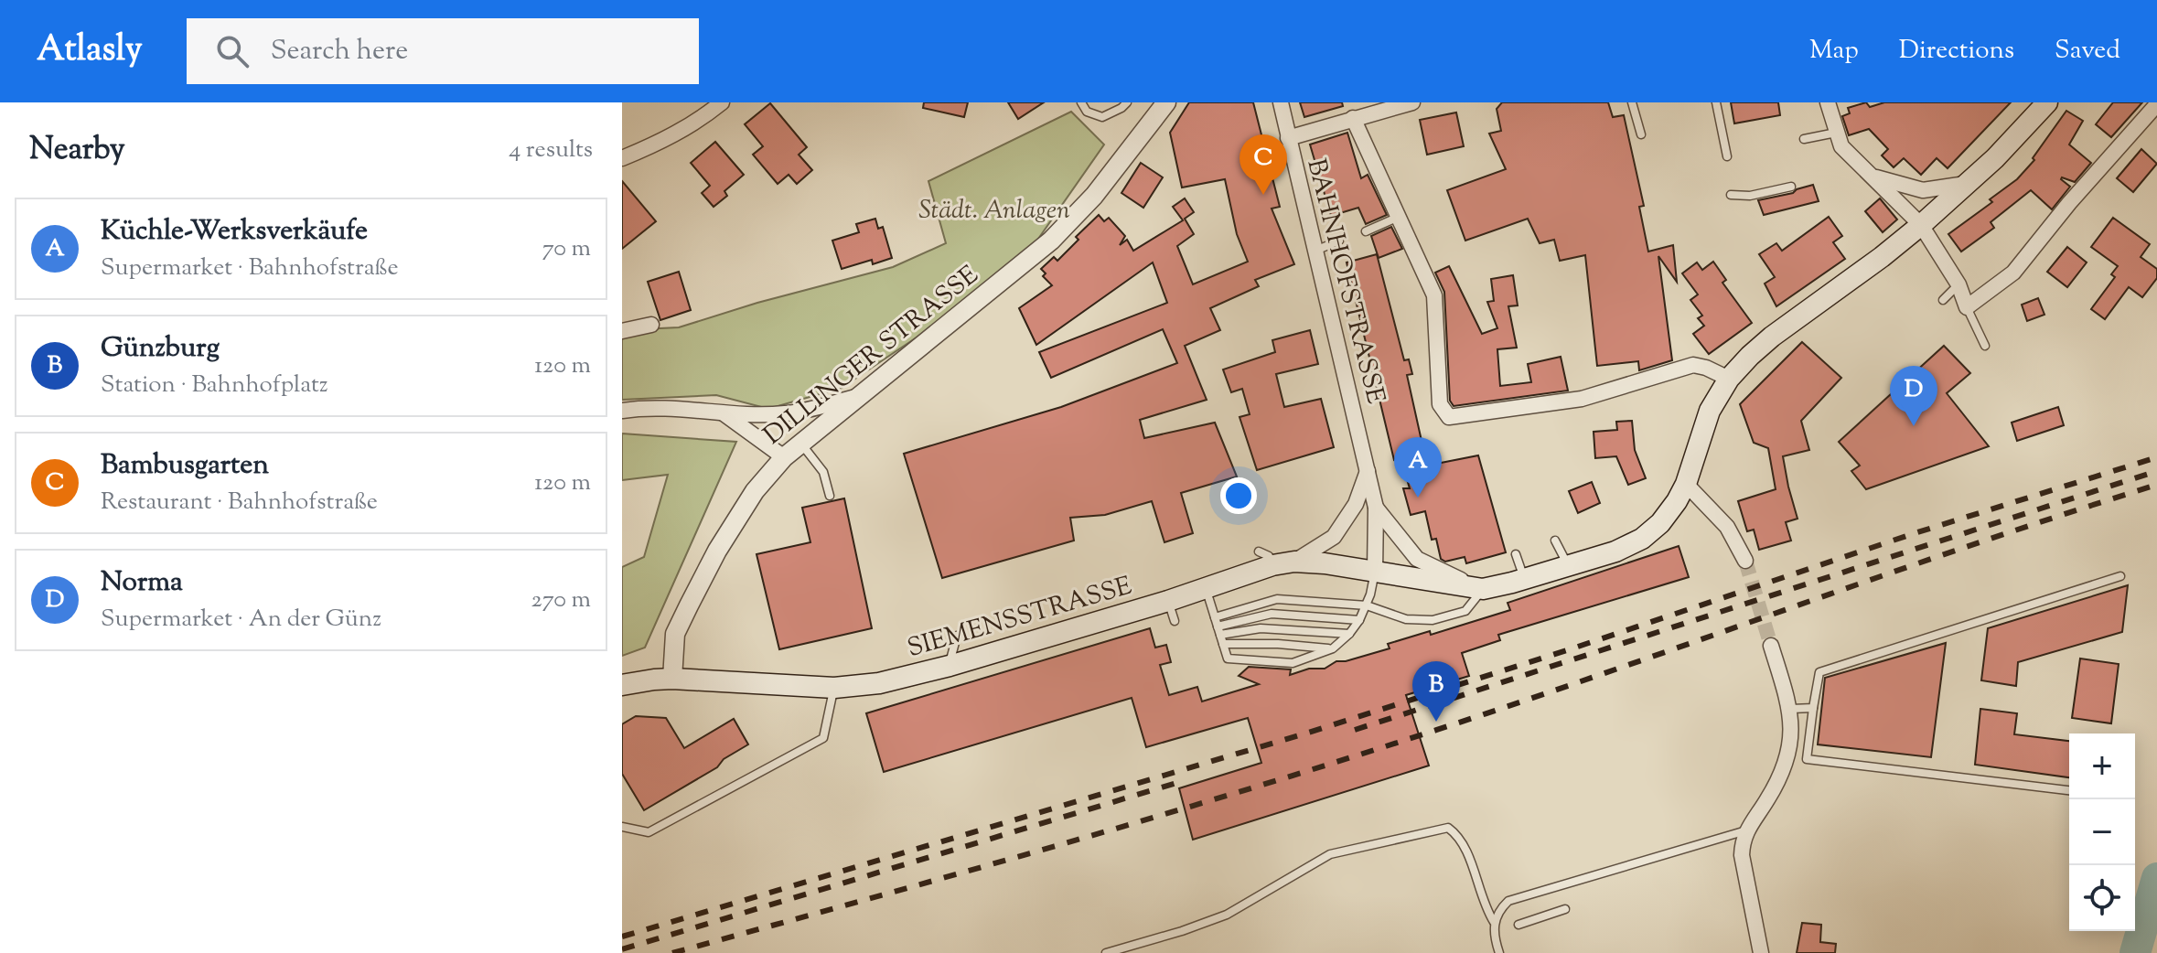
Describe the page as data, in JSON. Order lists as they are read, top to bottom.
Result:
{
  "streets": {
    "main road": ["SIEMENSSTRASSE"],
    "street": ["BAHNHOFSTRASSE", "DILLINGER STRASSE"]
  },
  "crossings": [
    ["BAHNHOFSTRASSE", "SIEMENSSTRASSE"],
    ["DILLINGER STRASSE", "SIEMENSSTRASSE"]
  ],
  "parks": ["Städt. Anlagen"],
  "page": {
    "header": "Atlasly",
    "search": "Search here",
    "nav": ["Map", "Directions", "Saved"],
    "heading": ["Nearby", "4 results"],
    "pins": [
      "C",
      "D",
      "A",
      "B"
    ],
    "list": [
      {
        "mark": "A",
        "name": "Küchle-Werksverkäufe",
        "note": "Supermarket · Bahnhofstraße",
        "value": "70 m"
      },
      {
        "mark": "B",
        "name": "Günzburg",
        "note": "Station · Bahnhofplatz",
        "value": "120 m"
      },
      {
        "mark": "C",
        "name": "Bambusgarten",
        "note": "Restaurant · Bahnhofstraße",
        "value": "120 m"
      },
      {
        "mark": "D",
        "name": "Norma",
        "note": "Supermarket · An der Günz",
        "value": "270 m"
      }
    ],
    "map_buttons": ["+", "−"]
  }
}
